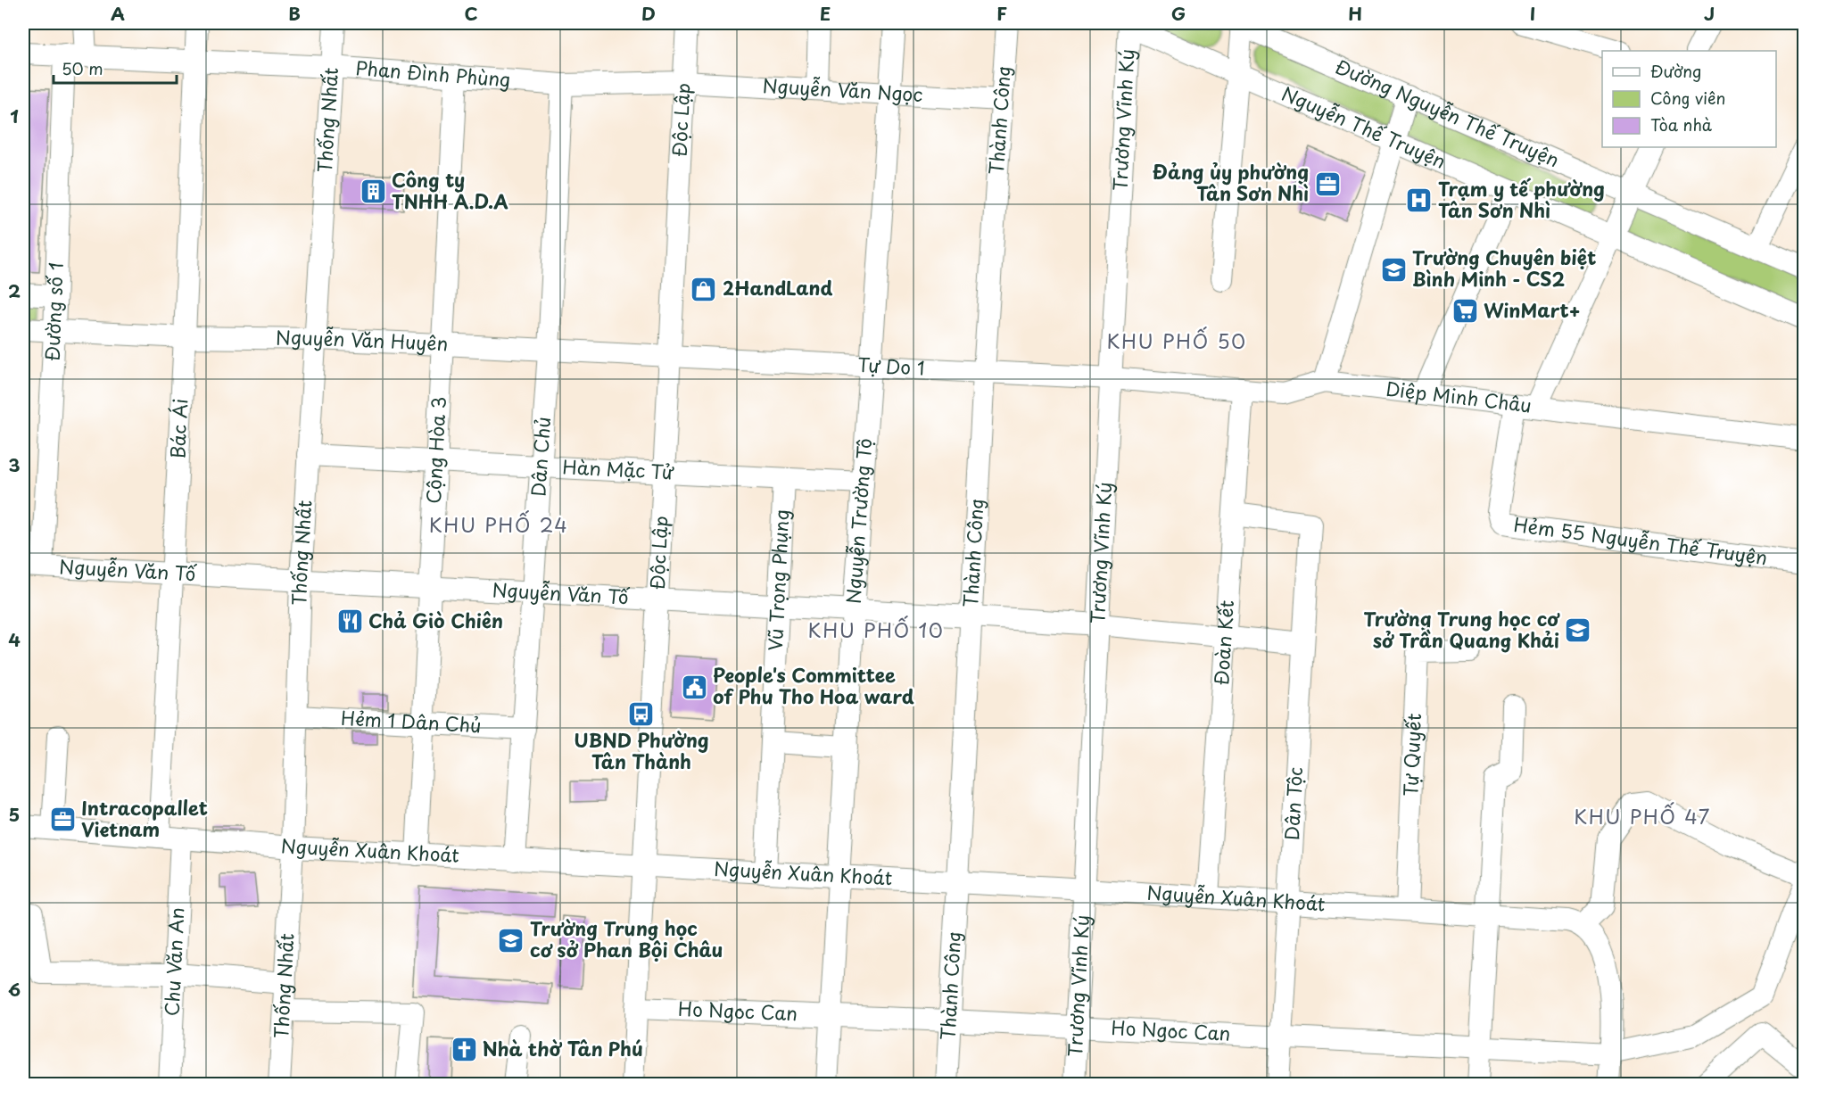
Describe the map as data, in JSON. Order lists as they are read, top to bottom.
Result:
{
  "streets": {
    "street": [
      "Phan Đình Phùng",
      "Nguyễn Văn Ngọc",
      "Đường Nguyễn Thế Truyện",
      "Thống Nhất",
      "Độc Lập",
      "Thành Công",
      "Trương Vĩnh Ký",
      "Nguyễn Thế Truyện",
      "Đường số 1",
      "Nguyễn Văn Huyên",
      "Tự Do 1",
      "Diệp Minh Châu",
      "Bác Ái",
      "Cộng Hòa 3",
      "Dân Chủ",
      "Hàn Mặc Tử",
      "Nguyễn Trường Tộ",
      "Hẻm 55 Nguyễn Thế Truyện",
      "Nguyễn Văn Tố",
      "Vũ Trọng Phụng",
      "Đoàn Kết",
      "Hẻm 1 Dân Chủ",
      "Tự Quyết",
      "Dân Tộc",
      "Nguyễn Xuân Khoát",
      "Chu Văn An",
      "Ho Ngoc Can"
    ]
  },
  "crossings": [
    ["Phan Đình Phùng", "Nguyễn Văn Ngọc"],
    ["Phan Đình Phùng", "Thống Nhất"],
    ["Phan Đình Phùng", "Độc Lập"],
    ["Phan Đình Phùng", "Đường số 1"],
    ["Phan Đình Phùng", "Bác Ái"],
    ["Phan Đình Phùng", "Cộng Hòa 3"],
    ["Phan Đình Phùng", "Dân Chủ"],
    ["Nguyễn Văn Ngọc", "Độc Lập"],
    ["Nguyễn Văn Ngọc", "Thành Công"],
    ["Nguyễn Văn Ngọc", "Nguyễn Trường Tộ"],
    ["Thống Nhất", "Nguyễn Văn Huyên"],
    ["Thống Nhất", "Hàn Mặc Tử"],
    ["Thống Nhất", "Nguyễn Văn Tố"],
    ["Thống Nhất", "Hẻm 1 Dân Chủ"],
    ["Thống Nhất", "Nguyễn Xuân Khoát"],
    ["Độc Lập", "Nguyễn Văn Huyên"],
    ["Độc Lập", "Tự Do 1"],
    ["Độc Lập", "Hàn Mặc Tử"],
    ["Độc Lập", "Nguyễn Văn Tố"],
    ["Độc Lập", "Nguyễn Xuân Khoát"],
    ["Độc Lập", "Ho Ngoc Can"],
    ["Thành Công", "Tự Do 1"],
    ["Thành Công", "Nguyễn Văn Tố"],
    ["Thành Công", "Nguyễn Xuân Khoát"],
    ["Thành Công", "Ho Ngoc Can"],
    ["Trương Vĩnh Ký", "Nguyễn Thế Truyện"],
    ["Trương Vĩnh Ký", "Tự Do 1"],
    ["Trương Vĩnh Ký", "Diệp Minh Châu"],
    ["Trương Vĩnh Ký", "Nguyễn Văn Tố"],
    ["Trương Vĩnh Ký", "Nguyễn Xuân Khoát"],
    ["Trương Vĩnh Ký", "Ho Ngoc Can"],
    ["Đường số 1", "Nguyễn Văn Huyên"],
    ["Đường số 1", "Nguyễn Văn Tố"],
    ["Nguyễn Văn Huyên", "Tự Do 1"],
    ["Nguyễn Văn Huyên", "Bác Ái"],
    ["Nguyễn Văn Huyên", "Cộng Hòa 3"],
    ["Nguyễn Văn Huyên", "Dân Chủ"],
    ["Tự Do 1", "Diệp Minh Châu"],
    ["Tự Do 1", "Nguyễn Trường Tộ"],
    ["Diệp Minh Châu", "Hẻm 55 Nguyễn Thế Truyện"],
    ["Diệp Minh Châu", "Đoàn Kết"],
    ["Bác Ái", "Nguyễn Văn Tố"],
    ["Bác Ái", "Nguyễn Xuân Khoát"],
    ["Cộng Hòa 3", "Hàn Mặc Tử"],
    ["Cộng Hòa 3", "Nguyễn Văn Tố"],
    ["Cộng Hòa 3", "Hẻm 1 Dân Chủ"],
    ["Cộng Hòa 3", "Nguyễn Xuân Khoát"],
    ["Dân Chủ", "Hàn Mặc Tử"],
    ["Dân Chủ", "Nguyễn Văn Tố"],
    ["Dân Chủ", "Hẻm 1 Dân Chủ"],
    ["Dân Chủ", "Nguyễn Xuân Khoát"],
    ["Hàn Mặc Tử", "Nguyễn Trường Tộ"],
    ["Hàn Mặc Tử", "Vũ Trọng Phụng"],
    ["Nguyễn Trường Tộ", "Nguyễn Văn Tố"],
    ["Nguyễn Trường Tộ", "Nguyễn Xuân Khoát"],
    ["Nguyễn Trường Tộ", "Ho Ngoc Can"],
    ["Nguyễn Văn Tố", "Vũ Trọng Phụng"],
    ["Nguyễn Văn Tố", "Đoàn Kết"],
    ["Nguyễn Văn Tố", "Dân Tộc"],
    ["Vũ Trọng Phụng", "Nguyễn Xuân Khoát"],
    ["Đoàn Kết", "Dân Tộc"],
    ["Đoàn Kết", "Nguyễn Xuân Khoát"],
    ["Tự Quyết", "Nguyễn Xuân Khoát"],
    ["Dân Tộc", "Nguyễn Xuân Khoát"],
    ["Dân Tộc", "Ho Ngoc Can"],
    ["Nguyễn Xuân Khoát", "Chu Văn An"]
  ],
  "districts": [
    "KHU PHỐ 50",
    "KHU PHỐ 24",
    "KHU PHỐ 10",
    "KHU PHỐ 47"
  ],
  "places": {
    "office": ["Đảng ủy phường Tân Sơn Nhì", "Intracopallet Vietnam"],
    "building": ["Công ty TNHH A.D.A"],
    "hospital": ["Trạm y tế phường Tân Sơn Nhì"],
    "school or university": ["Trường Chuyên biệt Bình Minh - CS2", "Trường Trung học cơ sở Trần Quang Khải", "Trường Trung học cơ sở Phan Bội Châu"],
    "shop": ["2HandLand"],
    "supermarket": ["WinMart+"],
    "restaurant": ["Chả Giò Chiên"],
    "public building": ["People's Committee of Phu Tho Hoa ward"],
    "bus stop": ["UBND Phường Tân Thành"],
    "church": ["Nhà thờ Tân Phú"]
  },
  "legend": ["Đường", "Công viên", "Tòa nhà"],
  "scale_bar": "50 m",
  "grid": {
    "columns": [
      "A",
      "B",
      "C",
      "D",
      "E",
      "F",
      "G",
      "H",
      "I",
      "J"
    ],
    "rows": [
      "1",
      "2",
      "3",
      "4",
      "5",
      "6"
    ]
  }
}
